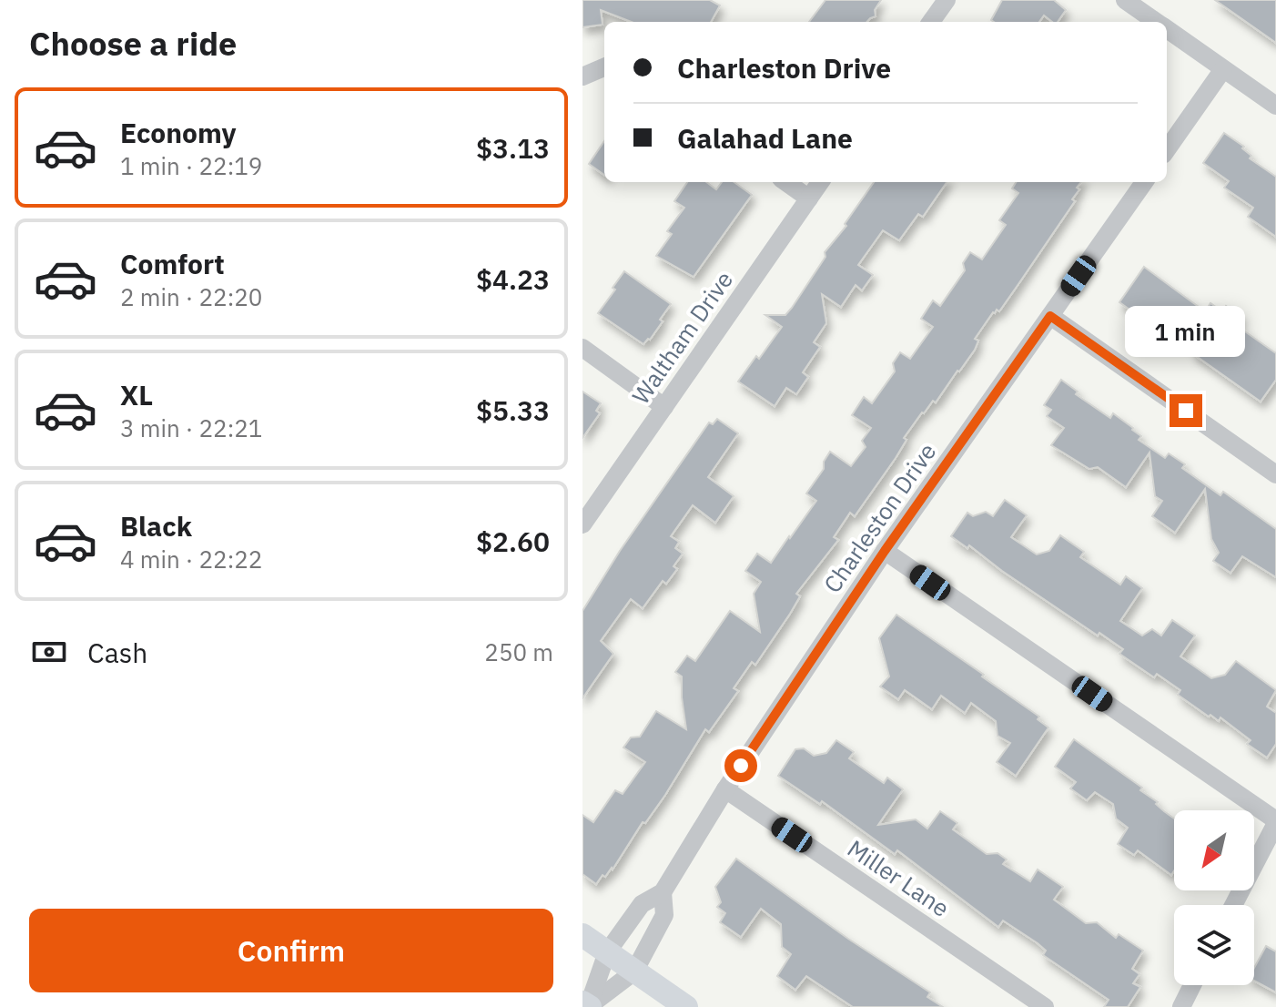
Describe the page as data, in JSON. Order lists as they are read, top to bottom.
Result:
{
  "streets": {
    "street": ["Waltham Drive", "Charleston Drive", "Miller Lane"]
  },
  "crossings": [
    ["Charleston Drive", "Miller Lane"]
  ],
  "north": "bottom left",
  "page": {
    "heading": "Choose a ride",
    "banner": ["Charleston Drive", "Galahad Lane"],
    "list": [
      {
        "name": "Economy",
        "note": "1 min · 22:19",
        "value": "$3.13"
      },
      {
        "name": "Comfort",
        "note": "2 min · 22:20",
        "value": "$4.23"
      },
      {
        "name": "XL",
        "note": "3 min · 22:21",
        "value": "$5.33"
      },
      {
        "name": "Black",
        "note": "4 min · 22:22",
        "value": "$2.60"
      }
    ],
    "bubble": "1 min",
    "pay": ["Cash", "250 m"],
    "buttons": "Confirm"
  }
}
